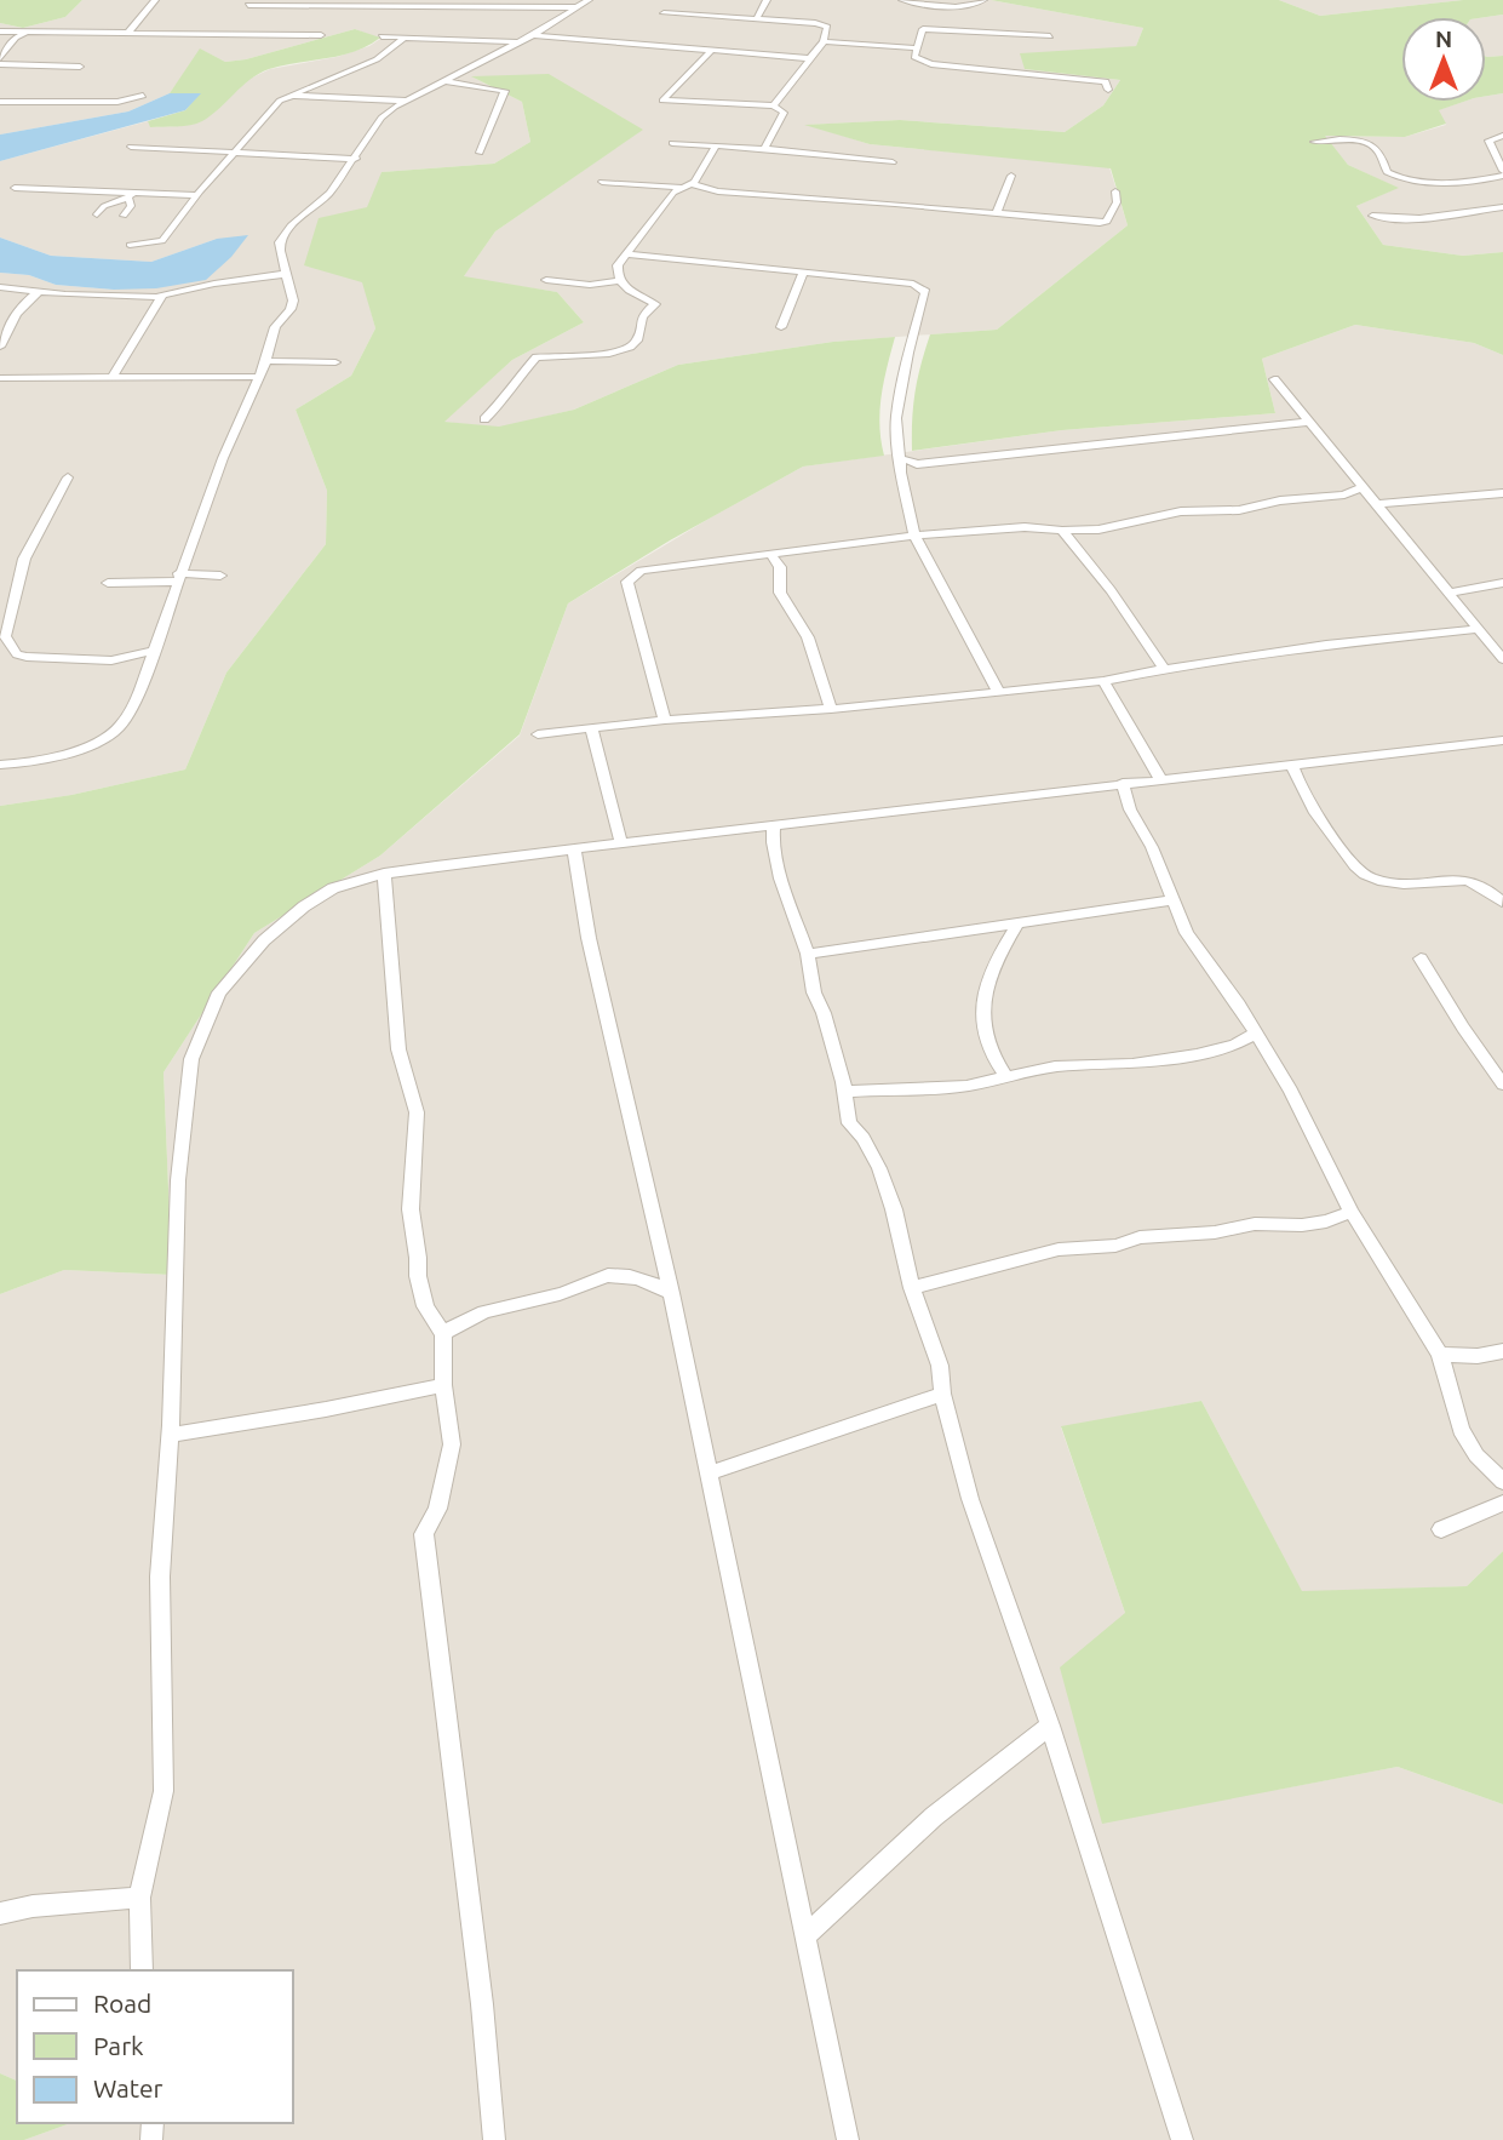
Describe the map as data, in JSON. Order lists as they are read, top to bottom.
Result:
{
  "legend": ["Road", "Park", "Water"],
  "north": "top"
}
